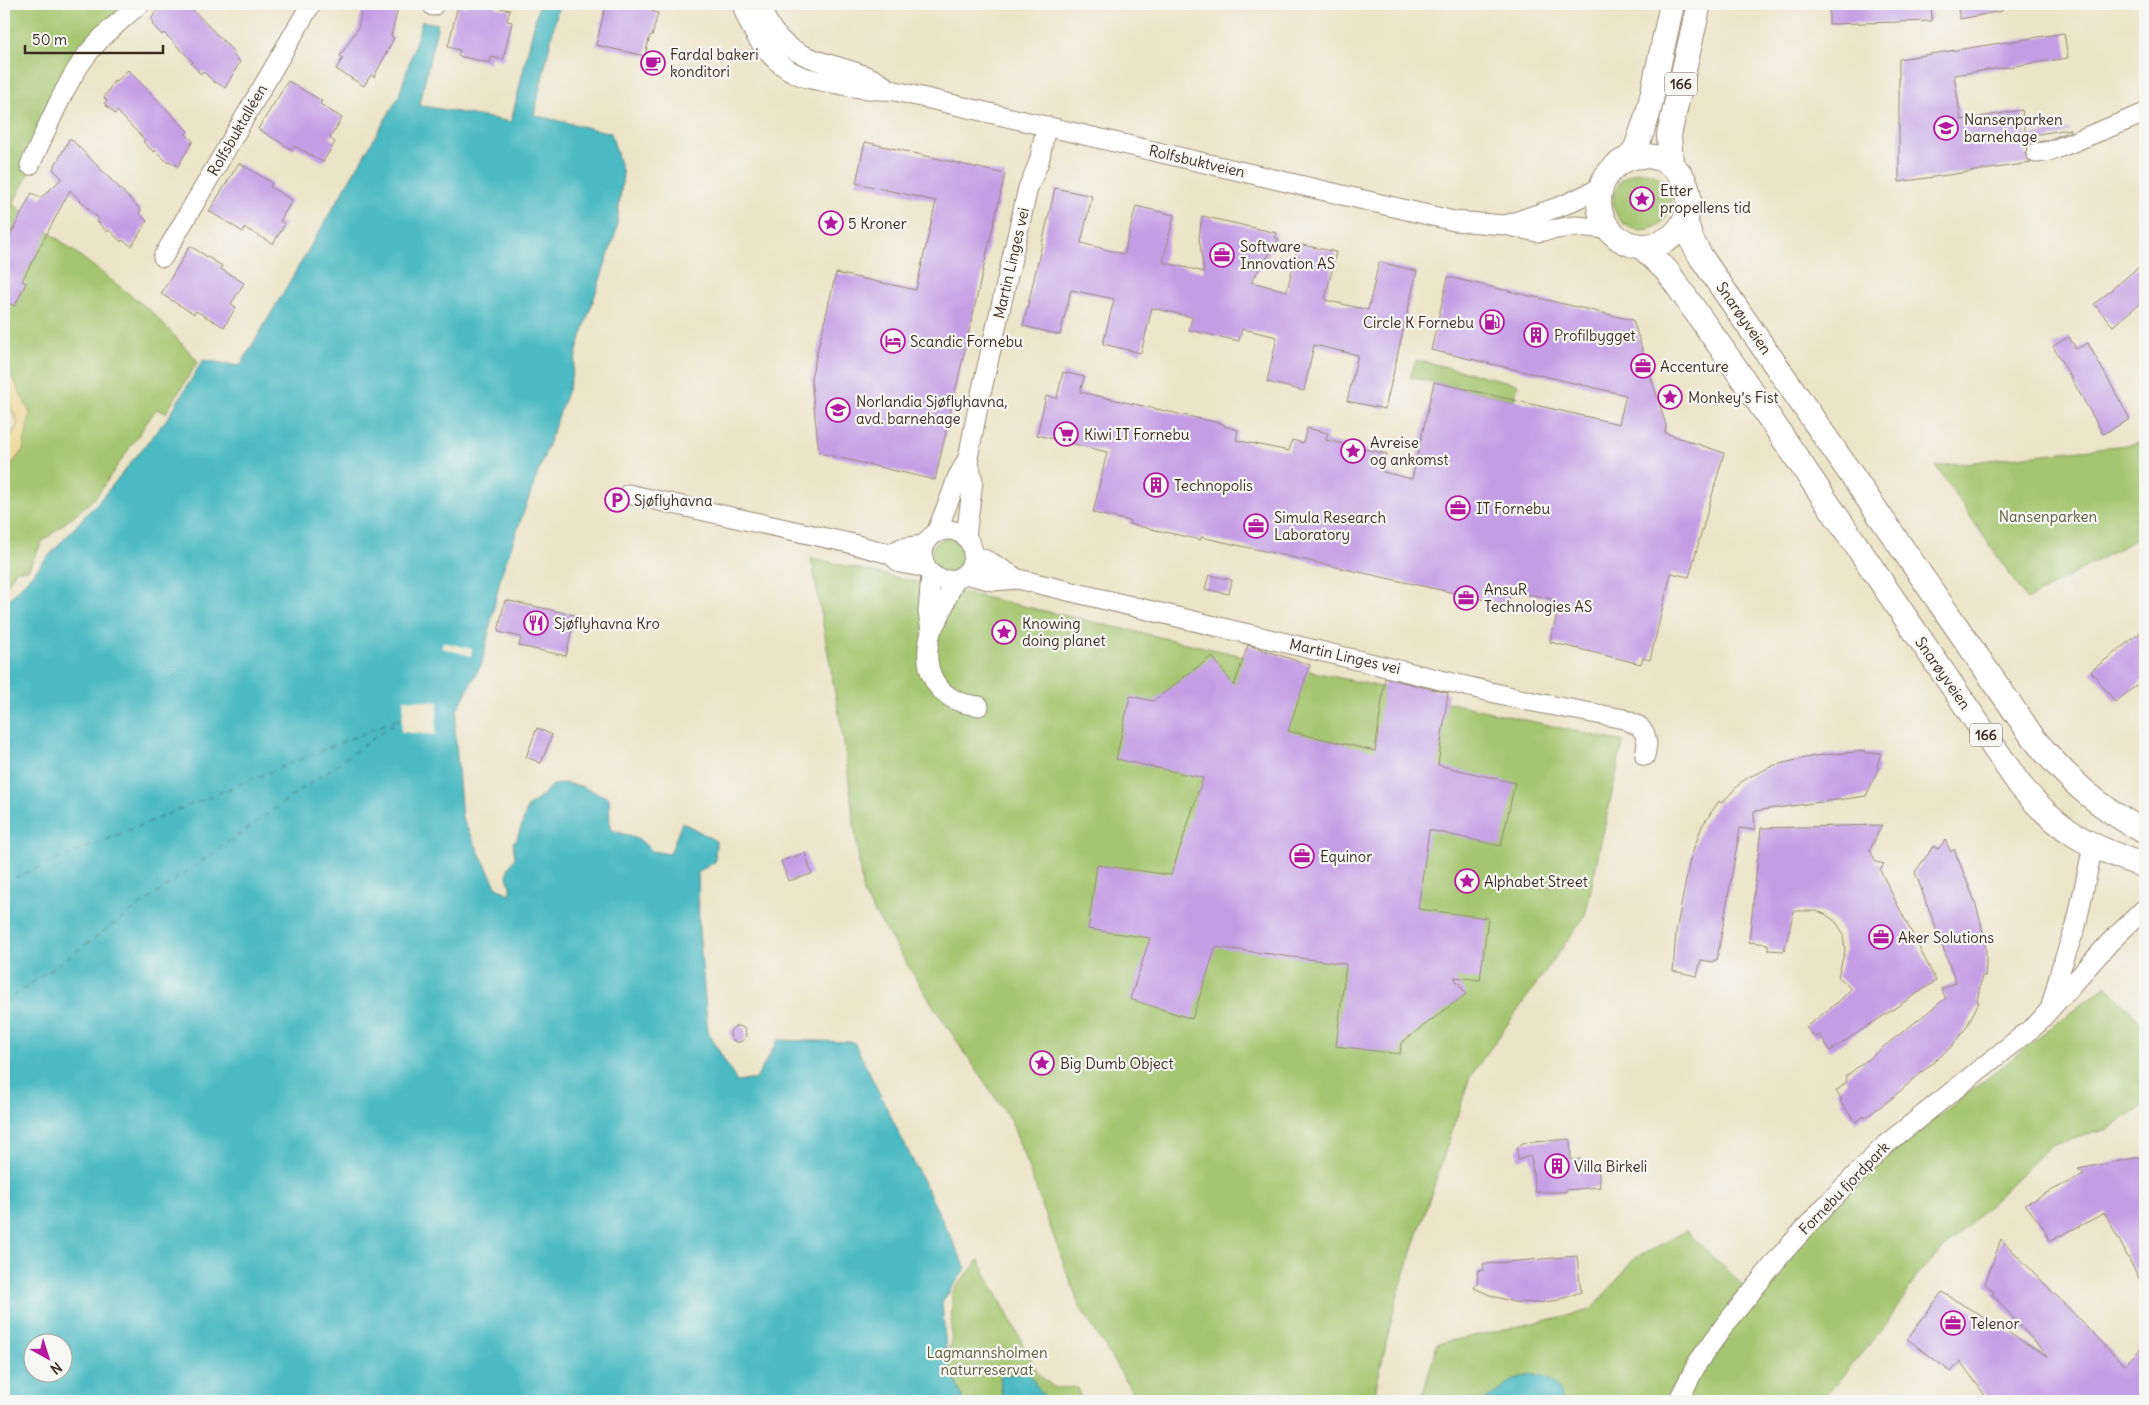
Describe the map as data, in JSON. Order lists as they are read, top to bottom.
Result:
{
  "streets": {
    "main road": ["166", "Snarøyveien"],
    "street": [
      "Rolfsbuktalléen",
      "Rolfsbuktveien",
      "Martin Linges vei",
      "Fornebu fjordpark"
    ]
  },
  "crossings": [
    ["166", "Rolfsbuktveien"],
    ["166", "Snarøyveien"],
    ["Rolfsbuktveien", "Martin Linges vei"],
    ["Rolfsbuktveien", "Snarøyveien"]
  ],
  "parks": ["Nansenparken", "Lagmannsholmen naturreservat"],
  "places": {
    "cafe": ["Fardal bakeri konditori"],
    "school or university": ["Nansenparken barnehage", "Norlandia Sjøflyhavna, avd. barnehage"],
    "place": [
      "Etter propellens tid",
      "5 Kroner",
      "Monkey’s Fist",
      "Avreise og ankomst",
      "Knowing doing planet",
      "Alphabet Street",
      "Big Dumb Object"
    ],
    "office": [
      "Software Innovation AS",
      "Accenture",
      "IT Fornebu",
      "Simula Research Laboratory",
      "AnsuR Technologies AS",
      "Equinor",
      "Aker Solutions",
      "Telenor"
    ],
    "fuel station": ["Circle K Fornebu"],
    "building": ["Profilbygget", "Technopolis", "Villa Birkeli"],
    "hotel": ["Scandic Fornebu"],
    "supermarket": ["Kiwi IT Fornebu"],
    "parking": ["Sjøflyhavna"],
    "restaurant": ["Sjøflyhavna Kro"]
  },
  "scale_bar": "50 m",
  "north": "bottom right"
}
